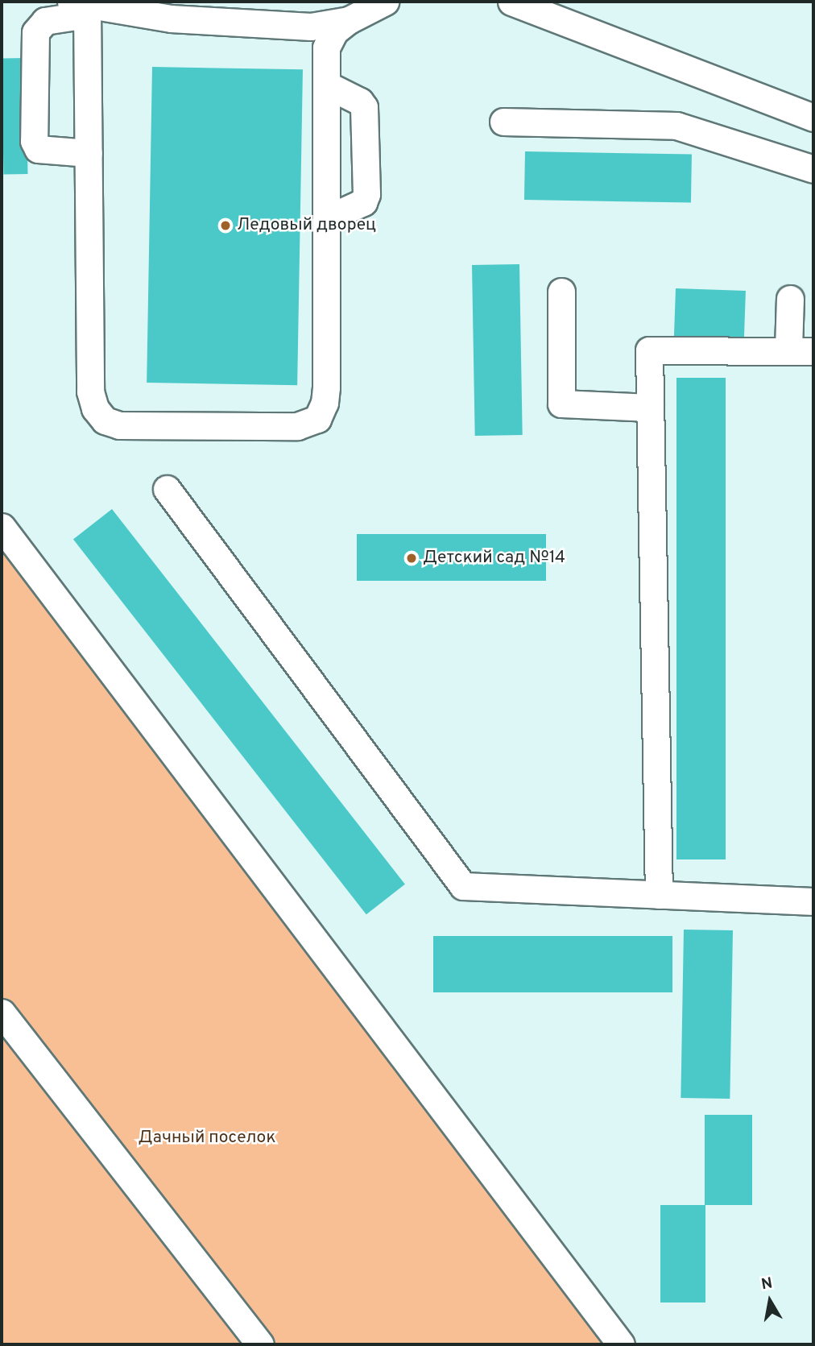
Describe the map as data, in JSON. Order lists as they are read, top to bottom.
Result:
{
  "parks": ["Дачный поселок"],
  "places": ["Ледовый дворец", "Детский сад №14"],
  "north": "top"
}
